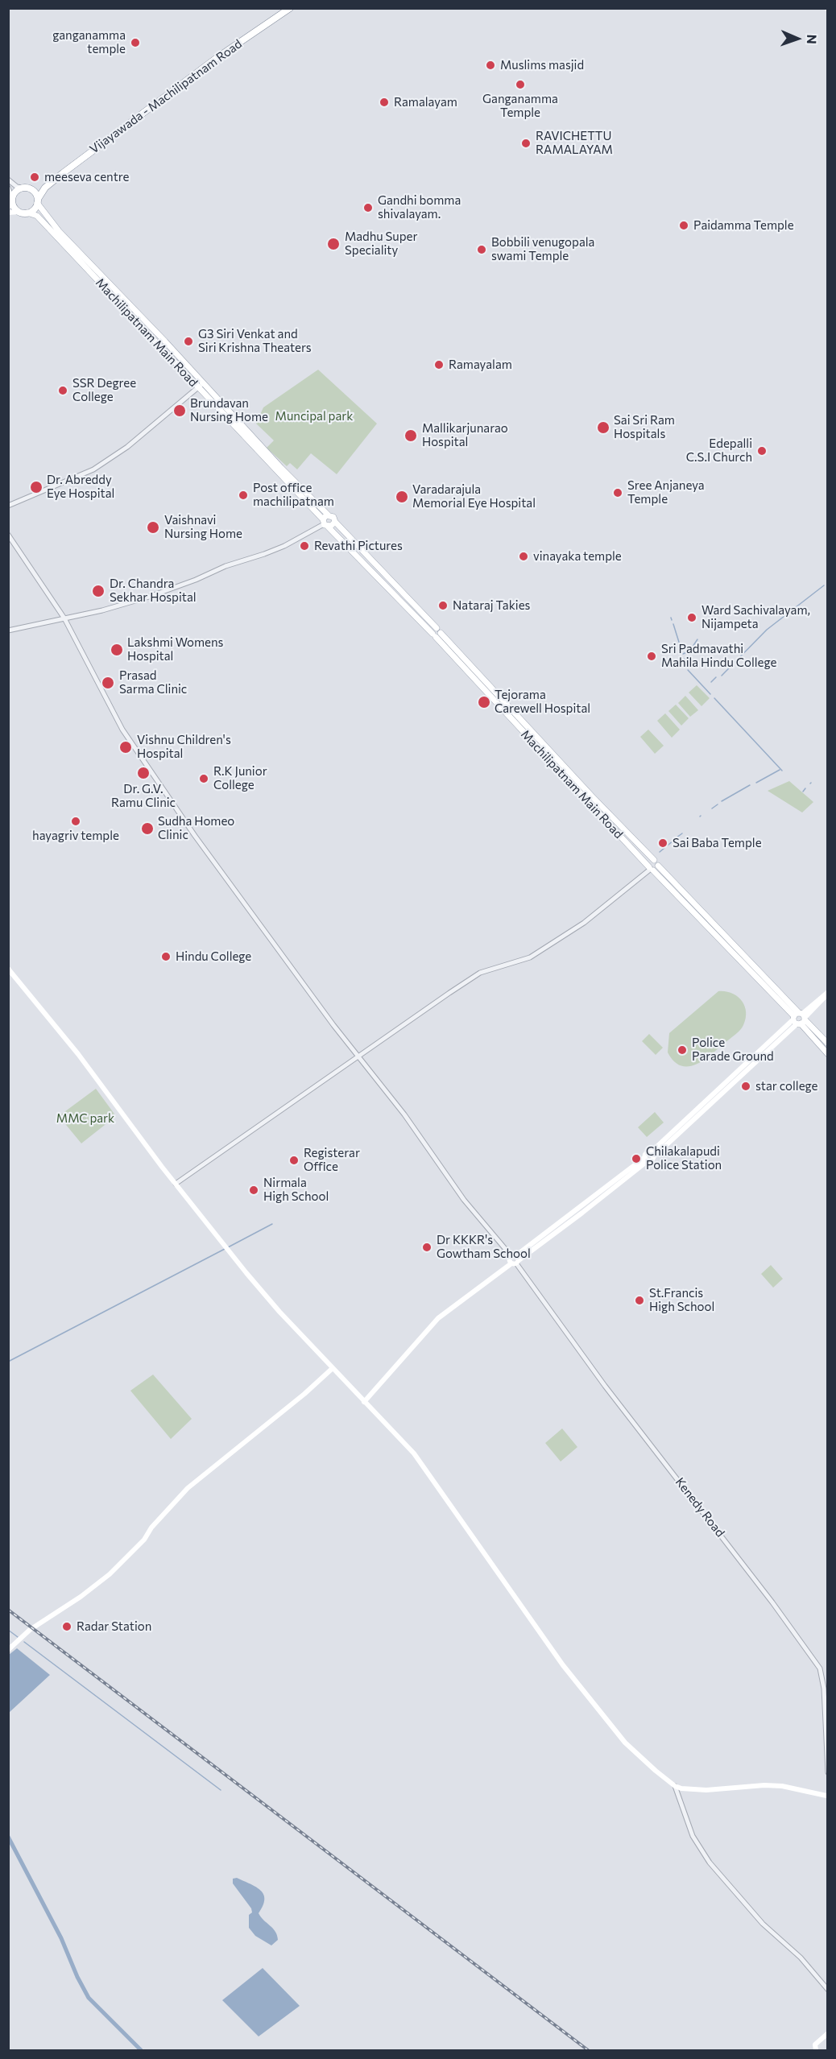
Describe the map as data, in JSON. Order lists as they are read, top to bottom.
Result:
{
  "streets": {
    "highway": ["Vijayawada - Machilipatnam Road"],
    "main road": ["Machilipatnam Main Road"],
    "street": ["Kenedy Road"]
  },
  "crossings": [
    ["Vijayawada - Machilipatnam Road", "Machilipatnam Main Road"]
  ],
  "parks": ["Muncipal park", "MMC park"],
  "places": [
    "ganganamma temple",
    "Muslims masjid",
    "Ganganamma Temple",
    "Ramalayam",
    "RAVICHETTU RAMALAYAM",
    "meeseva centre",
    "Gandhi bomma shivalayam.",
    "Paidamma Temple",
    "Madhu Super Speciality",
    "Bobbili venugopala swami Temple",
    "G3 Siri Venkat and Siri Krishna Theaters",
    "Ramayalam",
    "SSR Degree College",
    "Brundavan Nursing Home",
    "Sai Sri Ram Hospitals",
    "Mallikarjunarao Hospital",
    "Edepalli C.S.I Church",
    "Dr. Abreddy Eye Hospital",
    "Sree Anjaneya Temple",
    "Post office machilipatnam",
    "Varadarajula Memorial Eye Hospital",
    "Vaishnavi Nursing Home",
    "Revathi Pictures",
    "vinayaka temple",
    "Dr. Chandra Sekhar Hospital",
    "Nataraj Takies",
    "Ward Sachivalayam, Nijampeta",
    "Lakshmi Womens Hospital",
    "Sri Padmavathi Mahila Hindu College",
    "Prasad Sarma Clinic",
    "Tejorama Carewell Hospital",
    "Vishnu Children's Hospital",
    "Dr. G.V. Ramu Clinic",
    "R.K Junior College",
    "hayagriv temple",
    "Sudha Homeo Clinic",
    "Sai Baba Temple",
    "Hindu College",
    "Police Parade Ground",
    "star college",
    "Chilakalapudi Police Station",
    "Registerar Office",
    "Nirmala High School",
    "Dr KKKR's Gowtham School",
    "St.Francis High School",
    "Radar Station"
  ],
  "north": "right"
}
